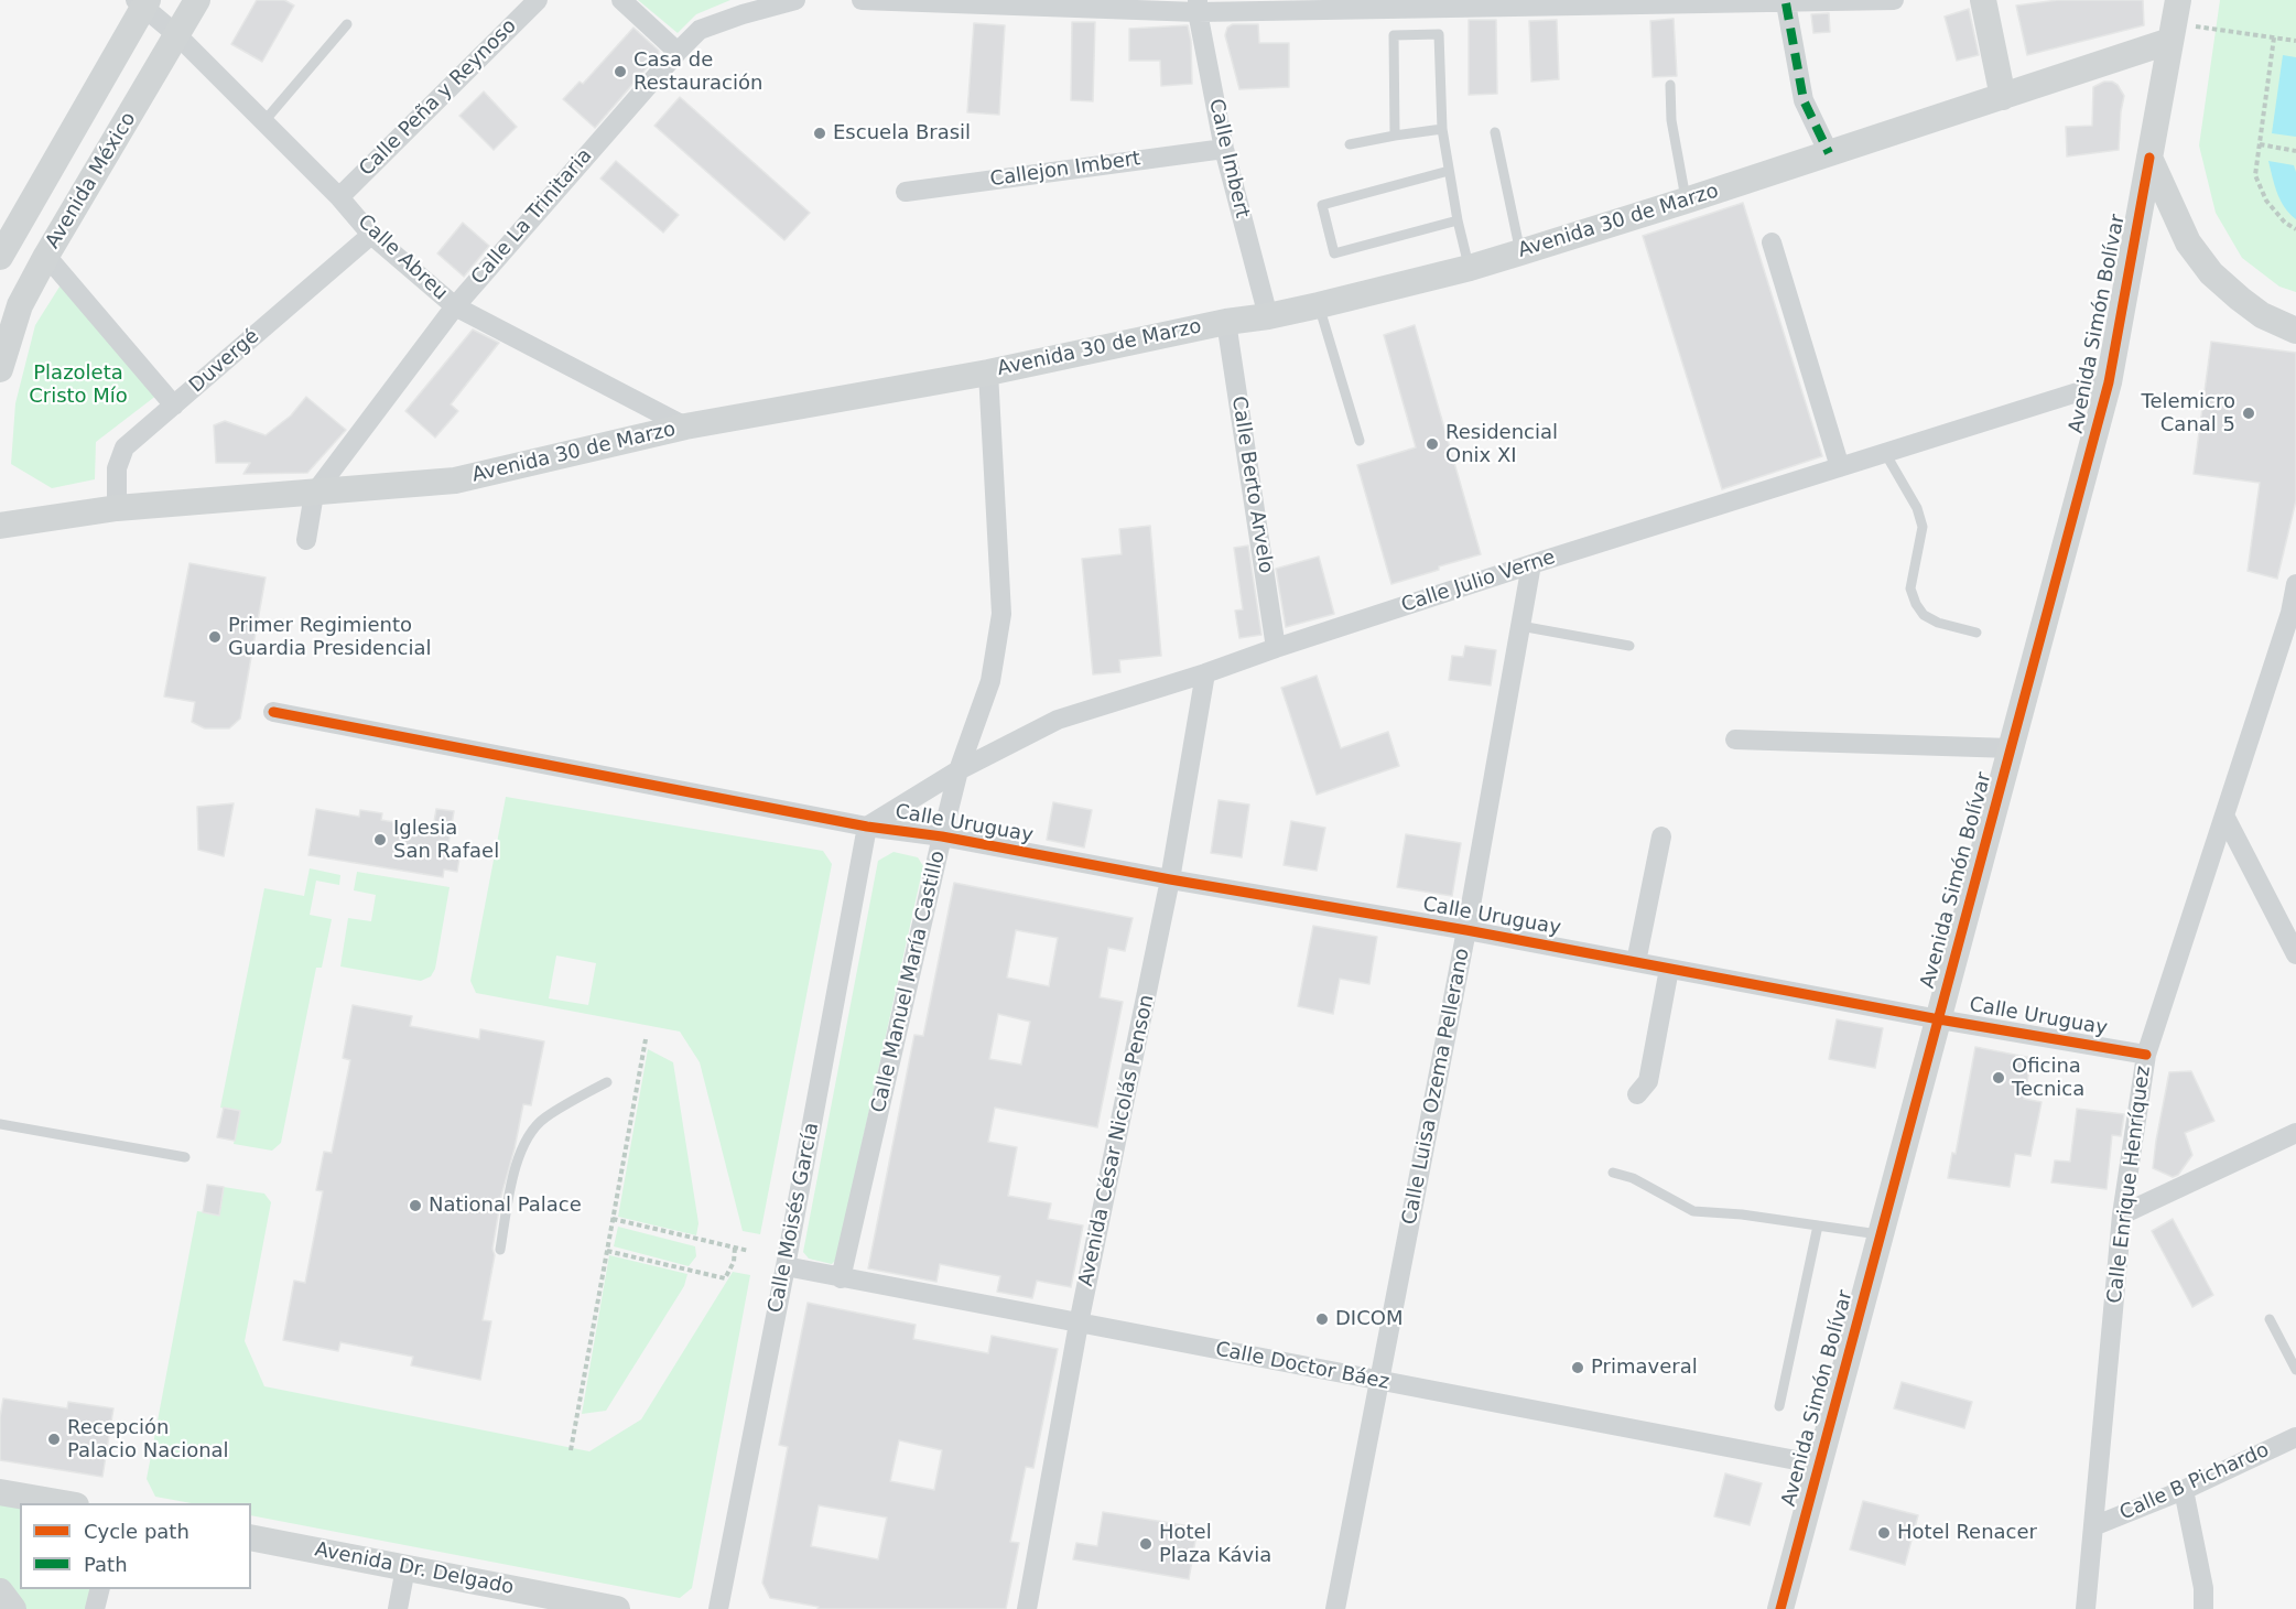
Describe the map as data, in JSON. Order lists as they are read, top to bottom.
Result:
{
  "streets": {
    "main road": [
      "Avenida México",
      "Avenida 30 de Marzo",
      "Avenida Simón Bolívar",
      "Avenida Dr. Delgado"
    ],
    "street": [
      "Calle Peña y Reynoso",
      "Calle Imbert",
      "Callejon Imbert",
      "Calle La Trinitaria",
      "Calle Abreu",
      "Duvergé",
      "Calle Berto Arvelo",
      "Calle Julio Verne",
      "Calle Uruguay",
      "Calle Manuel María Castillo",
      "Calle Luisa Ozema Pellerano",
      "Avenida César Nicolás Penson",
      "Calle Enrique Henríquez",
      "Calle Moisés García",
      "Calle Doctor Báez",
      "Calle B Pichardo"
    ]
  },
  "crossings": [
    ["Calle Peña y Reynoso", "Calle Abreu"],
    ["Calle Imbert", "Callejon Imbert"],
    ["Calle Imbert", "Avenida 30 de Marzo"],
    ["Avenida México", "Calle Abreu"],
    ["Calle La Trinitaria", "Avenida 30 de Marzo"],
    ["Calle La Trinitaria", "Calle Abreu"],
    ["Avenida 30 de Marzo", "Calle Abreu"],
    ["Avenida 30 de Marzo", "Avenida Simón Bolívar"],
    ["Avenida 30 de Marzo", "Duvergé"],
    ["Avenida 30 de Marzo", "Calle Berto Arvelo"],
    ["Avenida 30 de Marzo", "Calle Manuel María Castillo"],
    ["Calle Abreu", "Duvergé"],
    ["Avenida Simón Bolívar", "Calle Julio Verne"],
    ["Avenida Simón Bolívar", "Calle Uruguay"],
    ["Avenida Simón Bolívar", "Calle Doctor Báez"],
    ["Calle Berto Arvelo", "Calle Julio Verne"],
    ["Calle Julio Verne", "Calle Uruguay"],
    ["Calle Julio Verne", "Calle Manuel María Castillo"],
    ["Calle Julio Verne", "Calle Luisa Ozema Pellerano"],
    ["Calle Julio Verne", "Avenida César Nicolás Penson"],
    ["Calle Julio Verne", "Calle Moisés García"],
    ["Calle Uruguay", "Calle Manuel María Castillo"],
    ["Calle Uruguay", "Calle Luisa Ozema Pellerano"],
    ["Calle Uruguay", "Avenida César Nicolás Penson"],
    ["Calle Uruguay", "Calle Enrique Henríquez"],
    ["Calle Uruguay", "Calle Moisés García"],
    ["Calle Manuel María Castillo", "Calle Doctor Báez"],
    ["Calle Luisa Ozema Pellerano", "Calle Doctor Báez"],
    ["Avenida César Nicolás Penson", "Calle Doctor Báez"],
    ["Calle Enrique Henríquez", "Calle B Pichardo"],
    ["Calle Moisés García", "Calle Doctor Báez"]
  ],
  "parks": ["Plazoleta Cristo Mío"],
  "places": [
    "Casa de Restauración",
    "Escuela Brasil",
    "Telemicro Canal 5",
    "Residencial Onix XI",
    "Primer Regimiento Guardia Presidencial",
    "Iglesia San Rafael",
    "Oficina Tecnica",
    "National Palace",
    "DICOM",
    "Primaveral",
    "Recepción Palacio Nacional",
    "Hotel Renacer",
    "Hotel Plaza Kávia"
  ],
  "legend": ["Cycle path", "Path"]
}
